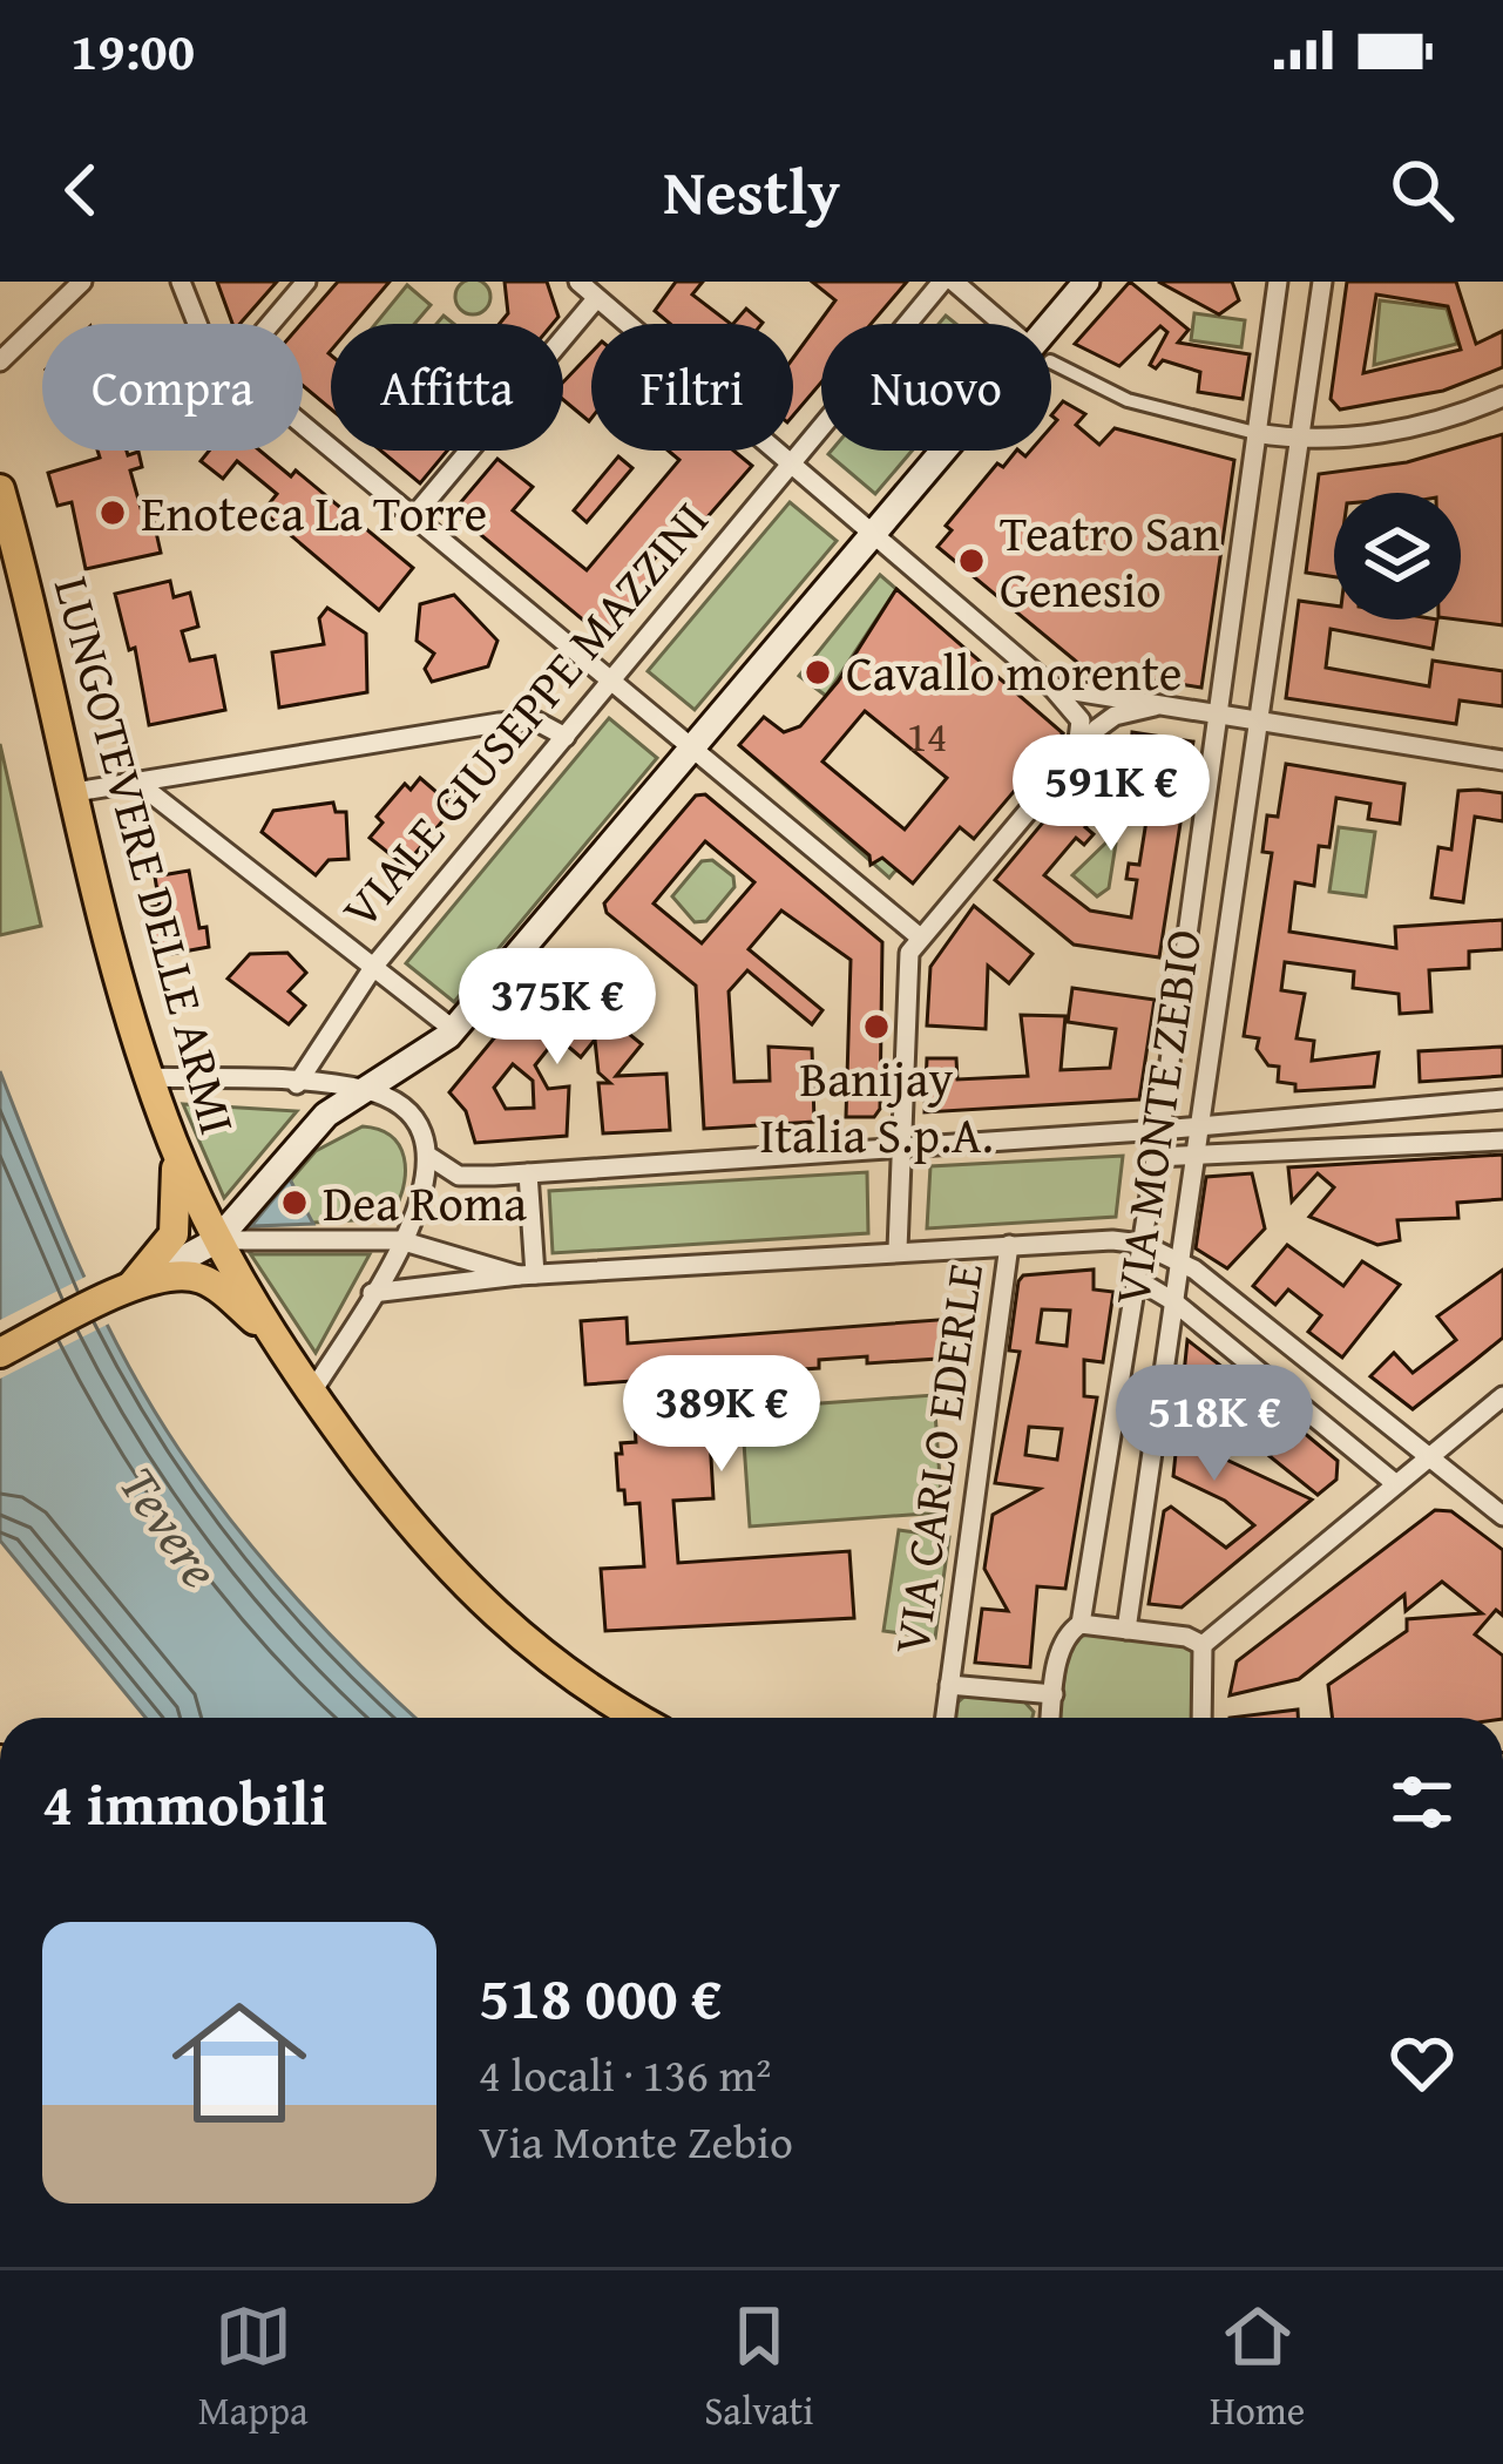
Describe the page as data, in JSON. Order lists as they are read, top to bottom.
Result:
{
  "streets": {
    "main road": ["LUNGOTEVERE DELLE ARMI"],
    "street": ["VIALE GIUSEPPE MAZZINI", "VIA MONTE ZEBIO", "VIA CARLO EDERLE"]
  },
  "water": ["Tevere"],
  "places": [
    "Enoteca La Torre",
    "Teatro San Genesio",
    "Cavallo morente",
    "Banijay Italia S.p.A.",
    "Dea Roma"
  ],
  "house_numbers": ["14"],
  "page": {
    "status": "19:00",
    "header": "Nestly",
    "chip": [
      "Compra",
      "Affitta",
      "Filtri",
      "Nuovo"
    ],
    "price": [
      "591K €",
      "375K €",
      "389K €",
      "518K €"
    ],
    "heading": "4 immobili",
    "list": [
      {
        "name": "518 000 €",
        "note": "4 locali · 136 m² · Via Monte Zebio"
      }
    ],
    "tabs": ["Mappa", "Salvati", "Home"]
  }
}
